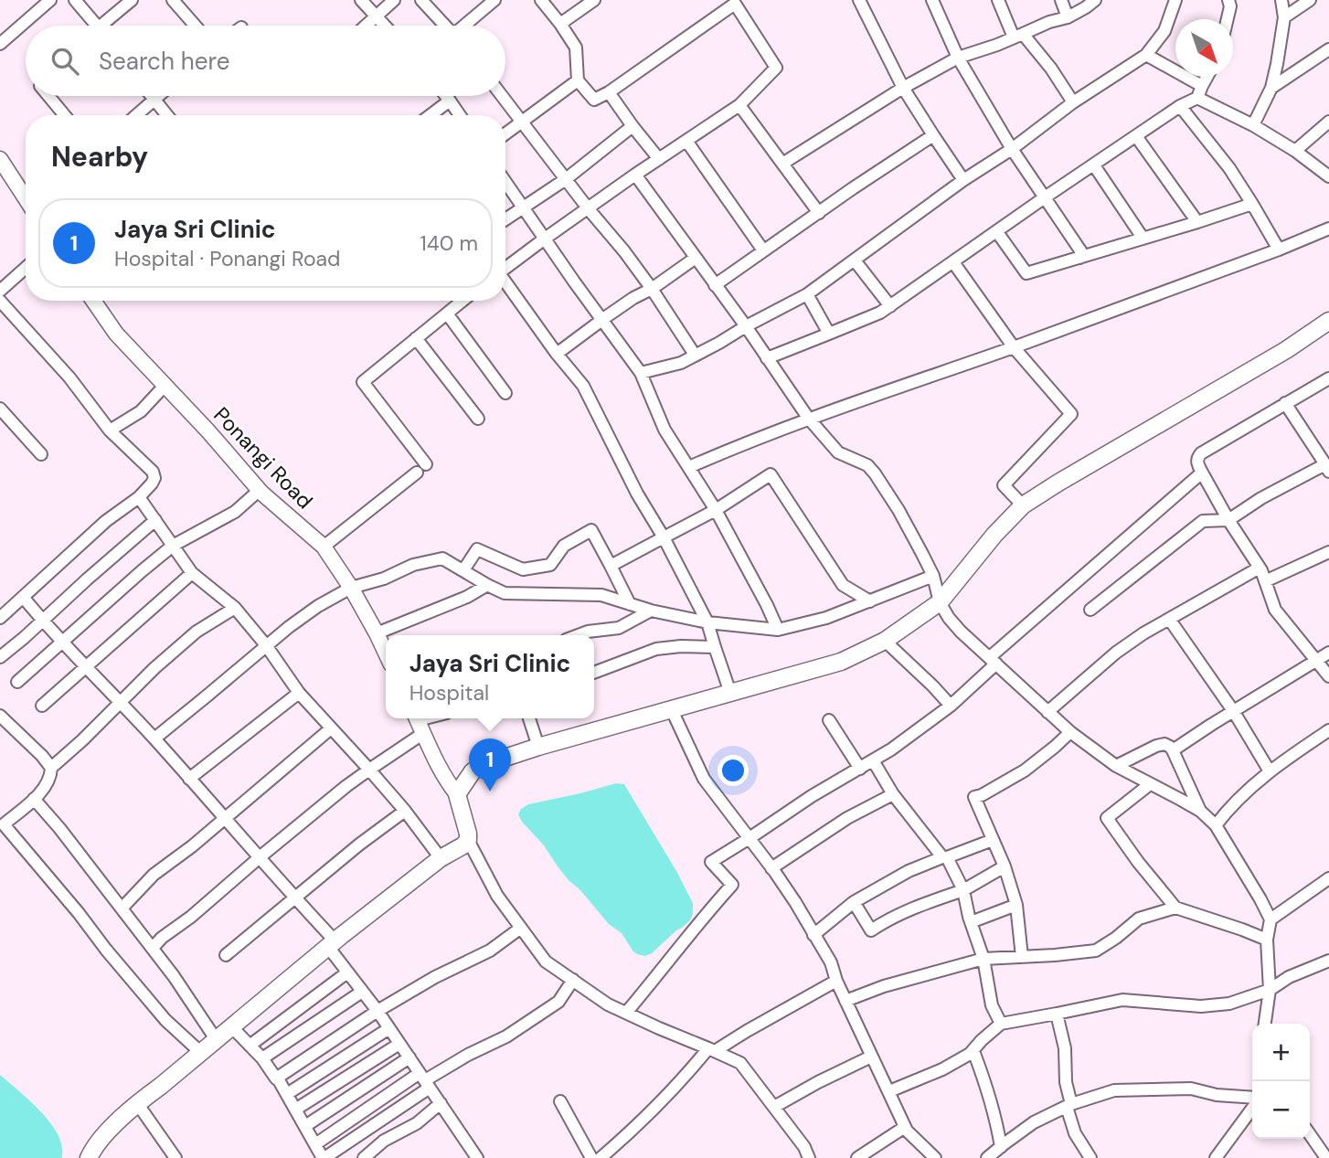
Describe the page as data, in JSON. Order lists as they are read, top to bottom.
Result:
{
  "streets": {
    "street": ["Ponangi Road"]
  },
  "north": "bottom right",
  "page": {
    "search": "Search here",
    "heading": "Nearby",
    "list": [
      {
        "mark": "1",
        "name": "Jaya Sri Clinic",
        "note": "Hospital · Ponangi Road",
        "value": "140 m"
      }
    ],
    "popup": ["Jaya Sri Clinic", "Hospital"],
    "pins": "1",
    "map_buttons": ["+", "−"]
  }
}
